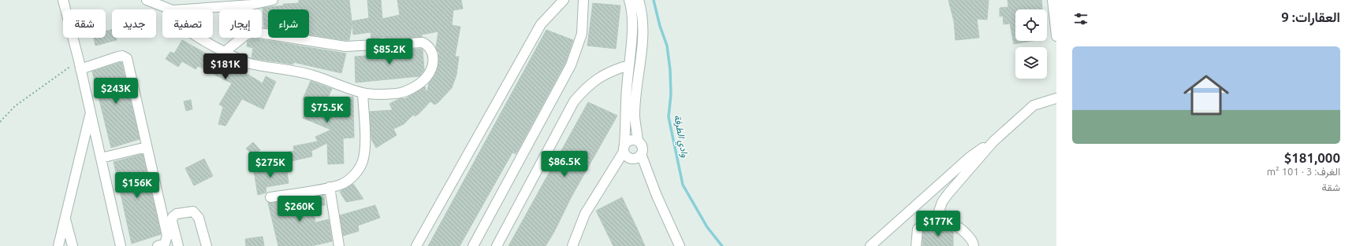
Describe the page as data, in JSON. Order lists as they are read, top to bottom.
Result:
{
  "water": ["وادي الطرفة"],
  "page": {
    "heading": "العقارات: 9",
    "chip": [
      "شراء",
      "إيجار",
      "تصفية",
      "جديد",
      "شقة"
    ],
    "list": [
      {
        "name": "$181,000",
        "note": "الغرف: 3 · 101 m² · شقة"
      }
    ],
    "price": [
      "$85.2K",
      "$181K",
      "$243K",
      "$75.5K",
      "$86.5K",
      "$275K",
      "$156K",
      "$260K",
      "$177K"
    ]
  }
}
